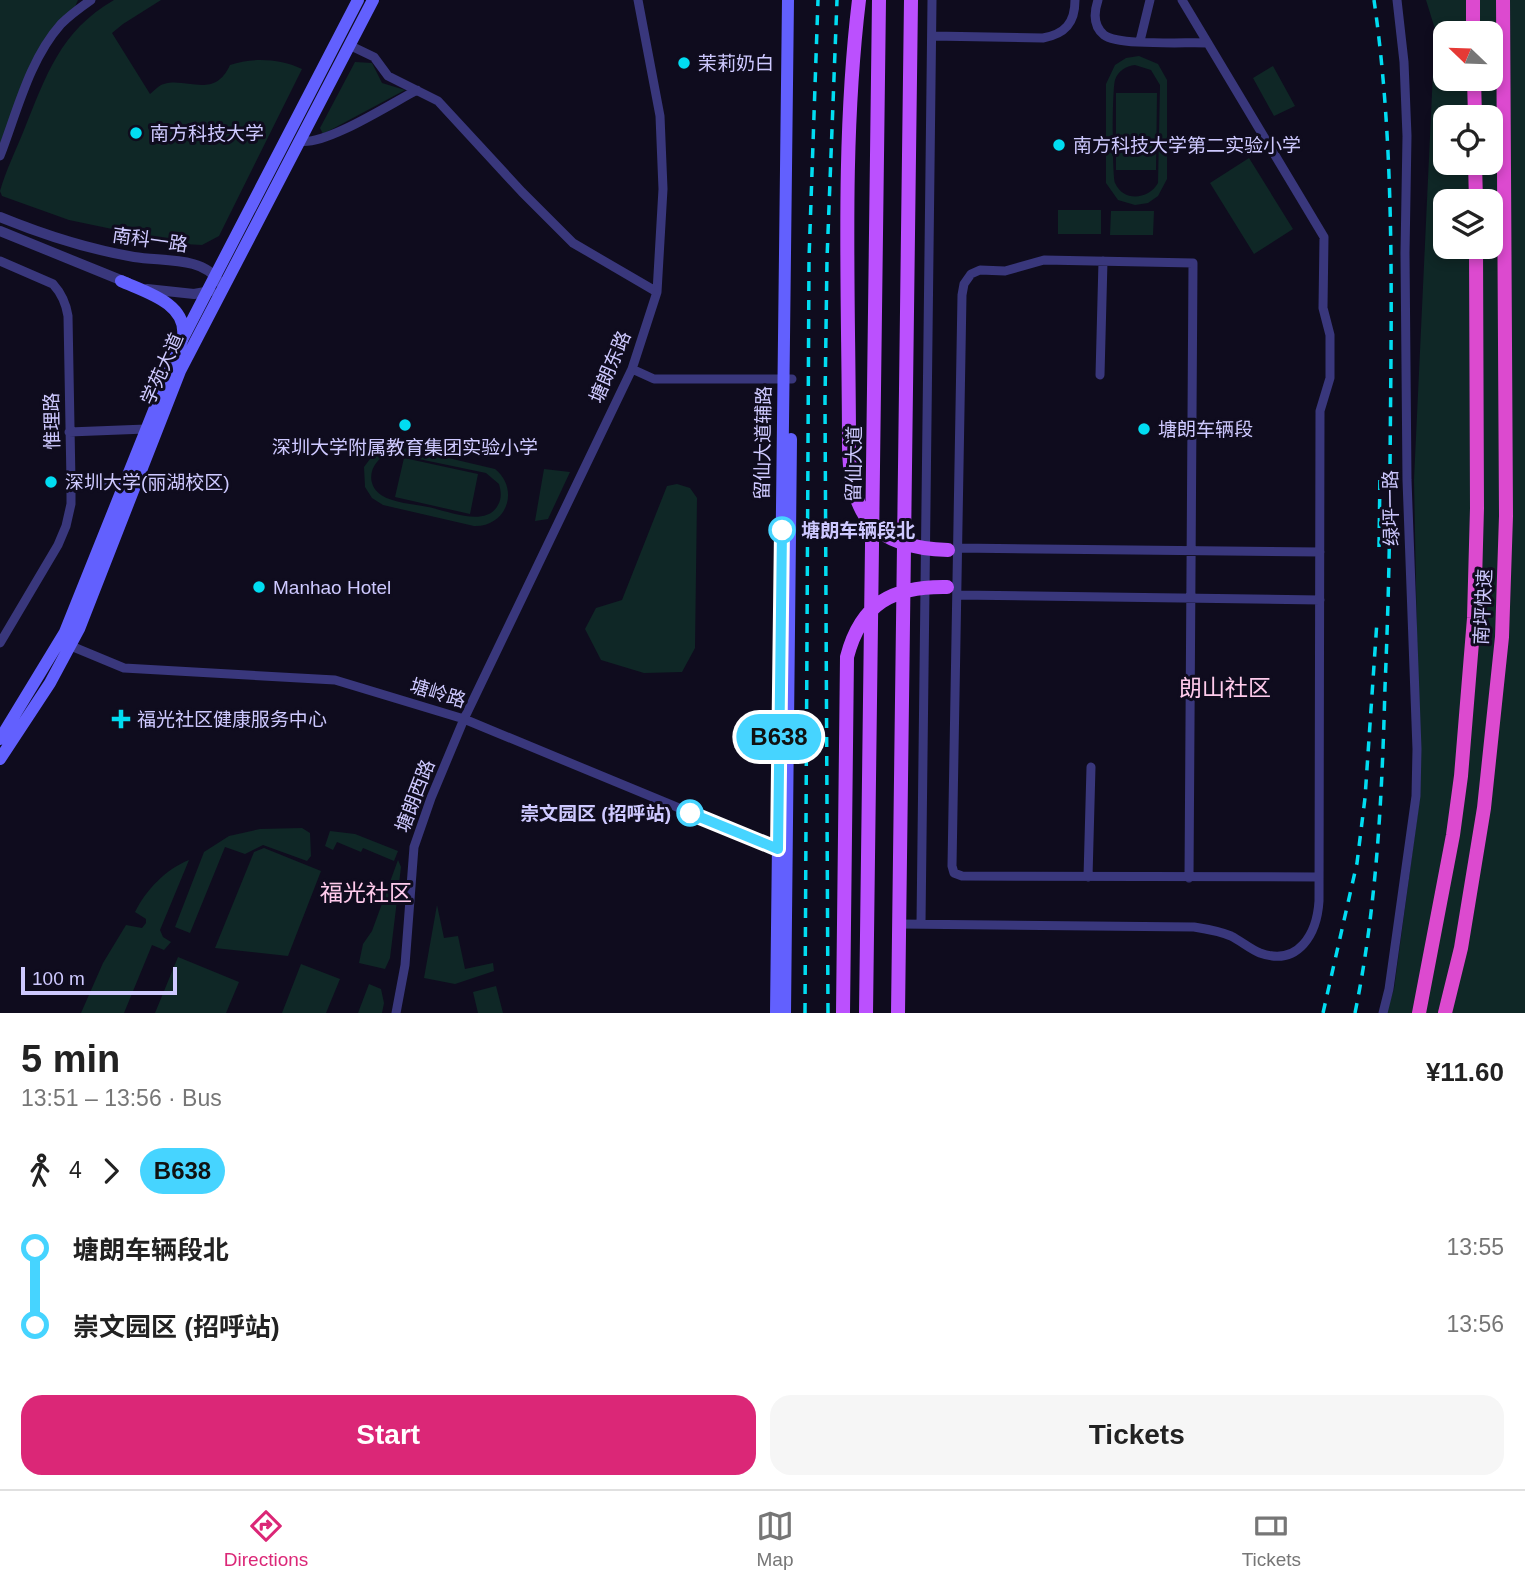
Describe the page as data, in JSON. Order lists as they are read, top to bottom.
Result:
{
  "streets": {
    "highway": ["南坪快速"],
    "main road": ["学苑大道", "留仙大道辅路", "留仙大道"],
    "street": [
      "南科一路",
      "塘朗东路",
      "惟理路",
      "绿坪一路",
      "塘岭路",
      "塘朗西路"
    ]
  },
  "crossings": [
    ["南科一路", "学苑大道"],
    ["塘朗东路", "塘岭路"],
    ["塘朗东路", "塘朗西路"],
    ["学苑大道", "塘岭路"],
    ["留仙大道辅路", "塘岭路"],
    ["塘岭路", "塘朗西路"]
  ],
  "districts": ["朗山社区", "福光社区"],
  "places": {
    "other": [
      "茉莉奶白",
      "南方科技大学",
      "南方科技大学第二实验小学",
      "深圳大学附属教育集团实验小学",
      "塘朗车辆段",
      "深圳大学(丽湖校区)",
      "塘朗车辆段北",
      "Manhao Hotel",
      "崇文园区 (招呼站)"
    ],
    "health": ["福光社区健康服务中心"]
  },
  "lines": ["bus line B638"],
  "scale_bar": "100 m",
  "north": "top left",
  "page": {
    "on_map": "B638",
    "scale": "100 m",
    "heading": ["5 min", "13:51 – 13:56 · Bus", "¥11.60"],
    "legs": ["4", "B638"],
    "list": [
      {
        "name": "塘朗车辆段北",
        "value": "13:55"
      },
      {
        "name": "崇文园区 (招呼站)",
        "value": "13:56"
      }
    ],
    "buttons": ["Start", "Tickets"],
    "tabs": ["Directions", "Map", "Tickets"]
  }
}
